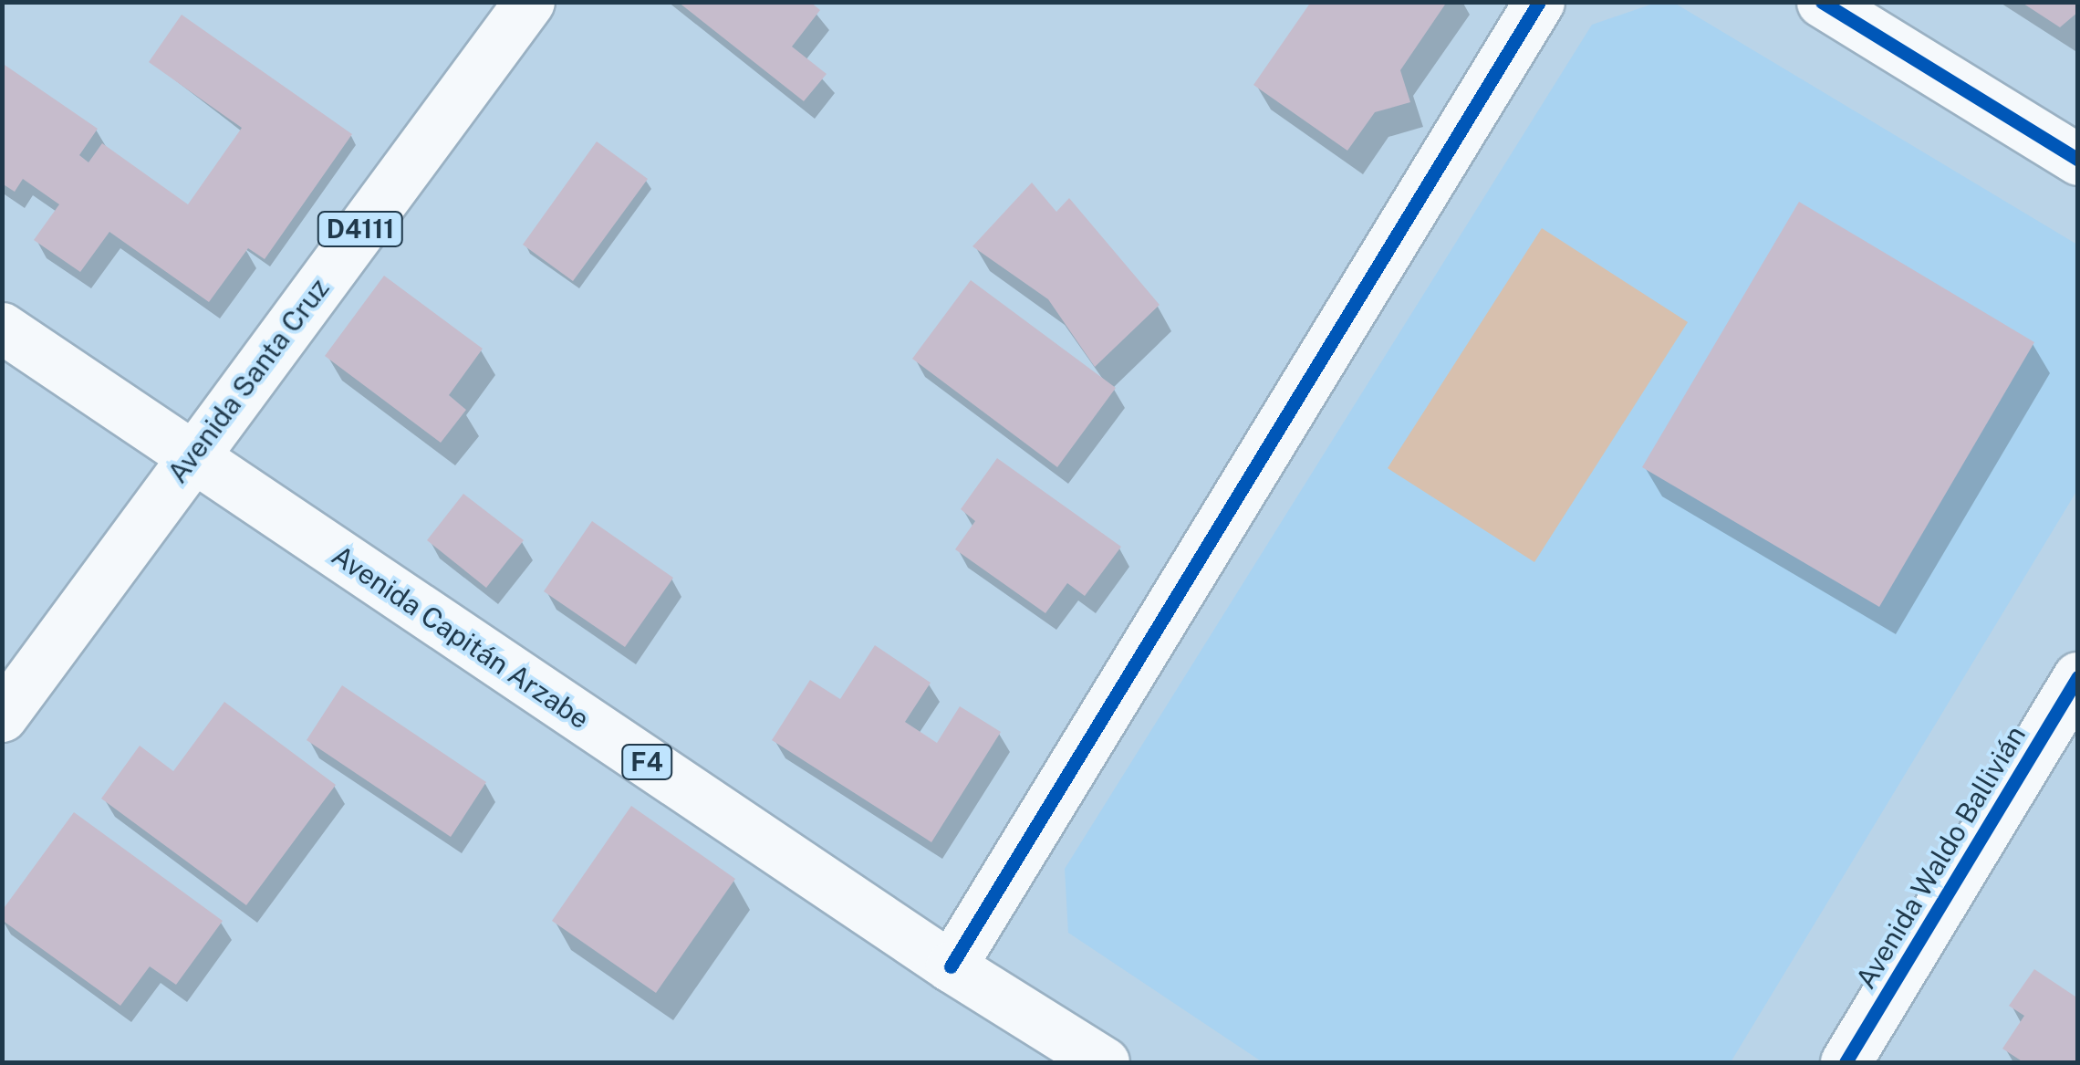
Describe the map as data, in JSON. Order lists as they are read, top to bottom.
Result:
{
  "streets": {
    "main road": [
      "D4111",
      "Avenida Santa Cruz",
      "Avenida Capitán Arzabe",
      "F4",
      "Avenida Waldo Ballivián"
    ]
  },
  "crossings": [
    ["Avenida Santa Cruz", "Avenida Capitán Arzabe"]
  ]
}
